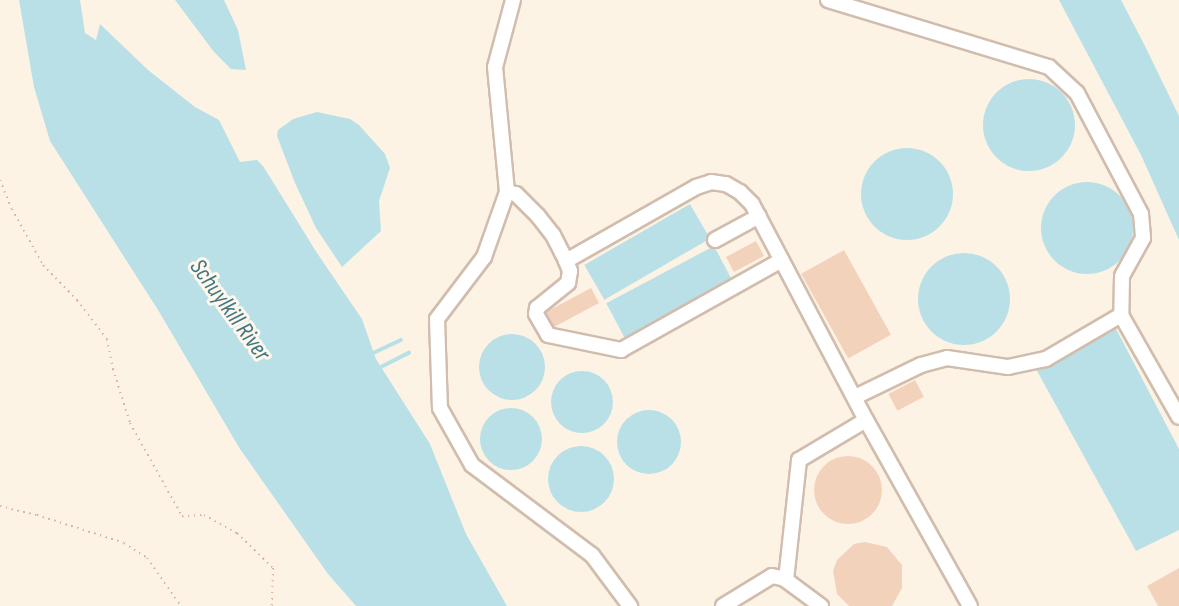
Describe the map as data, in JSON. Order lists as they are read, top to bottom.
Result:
{
  "water": ["Schuylkill River"]
}
